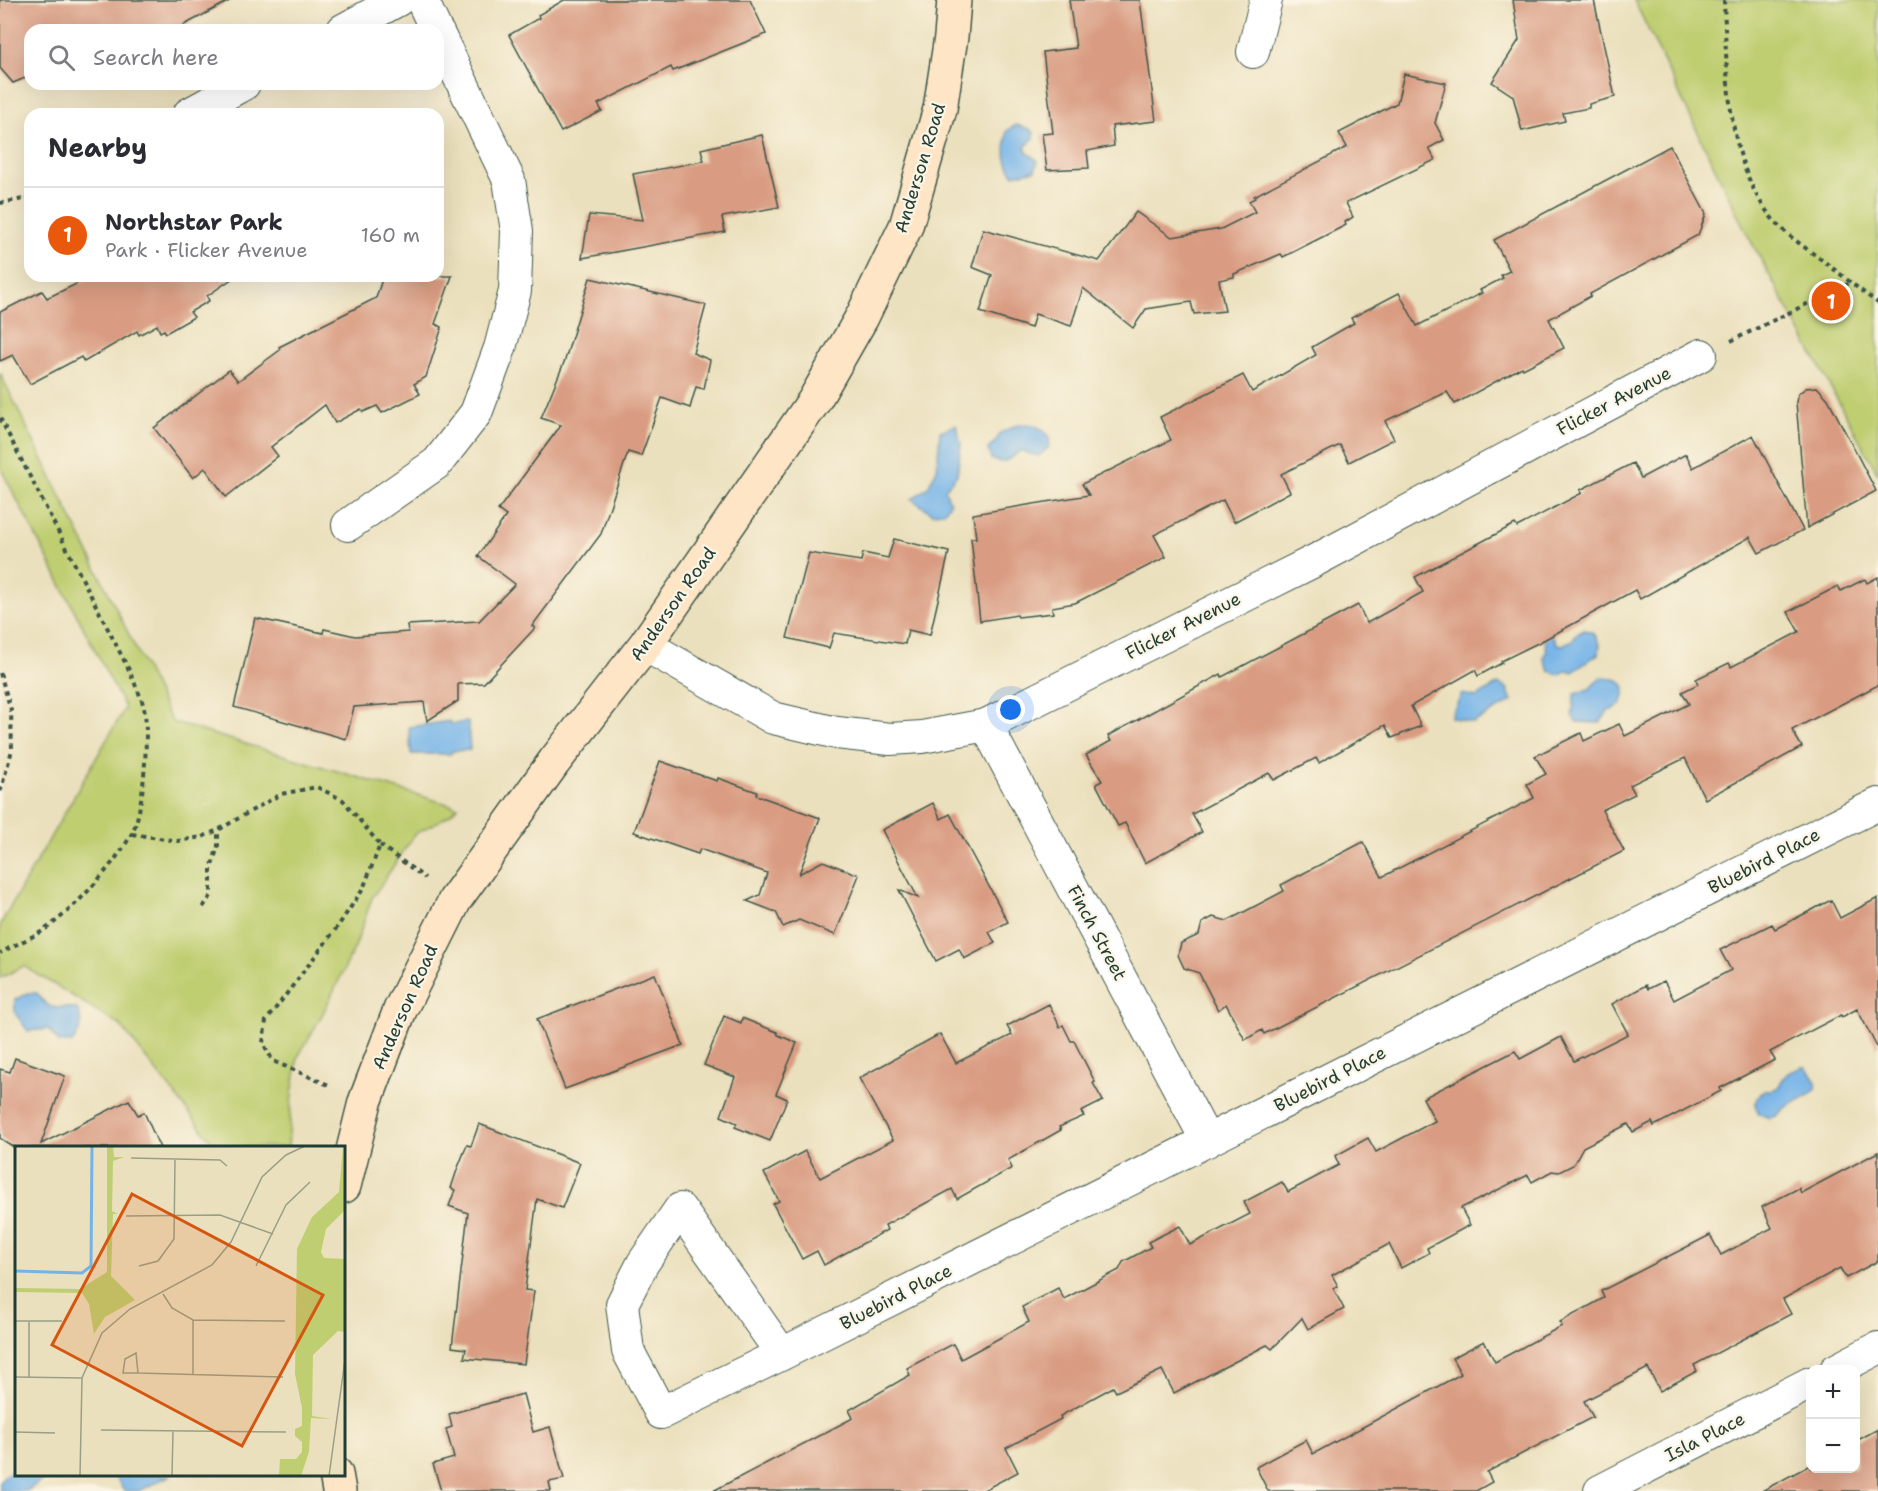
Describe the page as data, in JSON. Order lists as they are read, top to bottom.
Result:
{
  "streets": {
    "street": [
      "Anderson Road",
      "Flicker Avenue",
      "Bluebird Place",
      "Finch Street",
      "Isla Place"
    ]
  },
  "crossings": [
    ["Anderson Road", "Flicker Avenue"],
    ["Flicker Avenue", "Finch Street"],
    ["Bluebird Place", "Finch Street"]
  ],
  "page": {
    "search": "Search here",
    "heading": "Nearby",
    "list": [
      {
        "mark": "1",
        "name": "Northstar Park",
        "note": "Park · Flicker Avenue",
        "value": "160 m"
      }
    ],
    "pins": "1",
    "map_buttons": ["+", "−"]
  }
}
